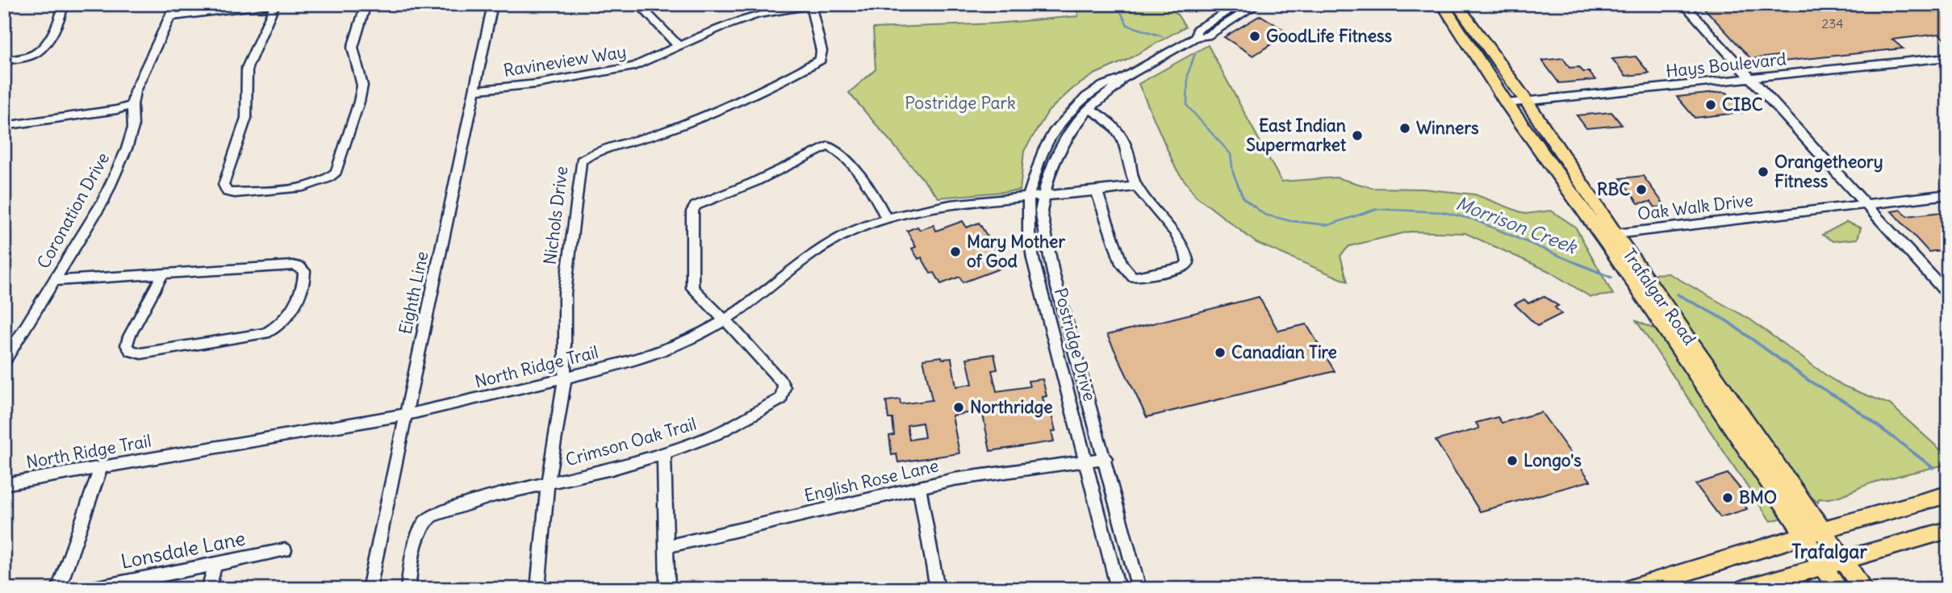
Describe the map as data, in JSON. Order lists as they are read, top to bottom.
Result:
{
  "streets": {
    "main road": ["Trafalgar Road"],
    "street": [
      "Ravineview Way",
      "Hays Boulevard",
      "Oak Walk Drive",
      "Coronation Drive",
      "Nichols Drive",
      "Eighth Line",
      "Postridge Drive",
      "North Ridge Trail",
      "Crimson Oak Trail",
      "English Rose Lane",
      "Lonsdale Lane"
    ]
  },
  "crossings": [
    ["Ravineview Way", "Nichols Drive"],
    ["Ravineview Way", "Eighth Line"],
    ["Hays Boulevard", "Trafalgar Road"],
    ["Oak Walk Drive", "Trafalgar Road"],
    ["Nichols Drive", "North Ridge Trail"],
    ["Nichols Drive", "Crimson Oak Trail"],
    ["Eighth Line", "North Ridge Trail"],
    ["Postridge Drive", "North Ridge Trail"],
    ["Postridge Drive", "English Rose Lane"],
    ["North Ridge Trail", "Crimson Oak Trail"]
  ],
  "districts": ["Trafalgar"],
  "water": ["Morrison Creek"],
  "parks": ["Postridge Park"],
  "places": [
    "GoodLife Fitness",
    "CIBC",
    "Winners",
    "East Indian Supermarket",
    "Orangetheory Fitness",
    "RBC",
    "Mary Mother of God",
    "Canadian Tire",
    "Northridge",
    "Longo's",
    "BMO"
  ],
  "house_numbers": ["234"]
}
